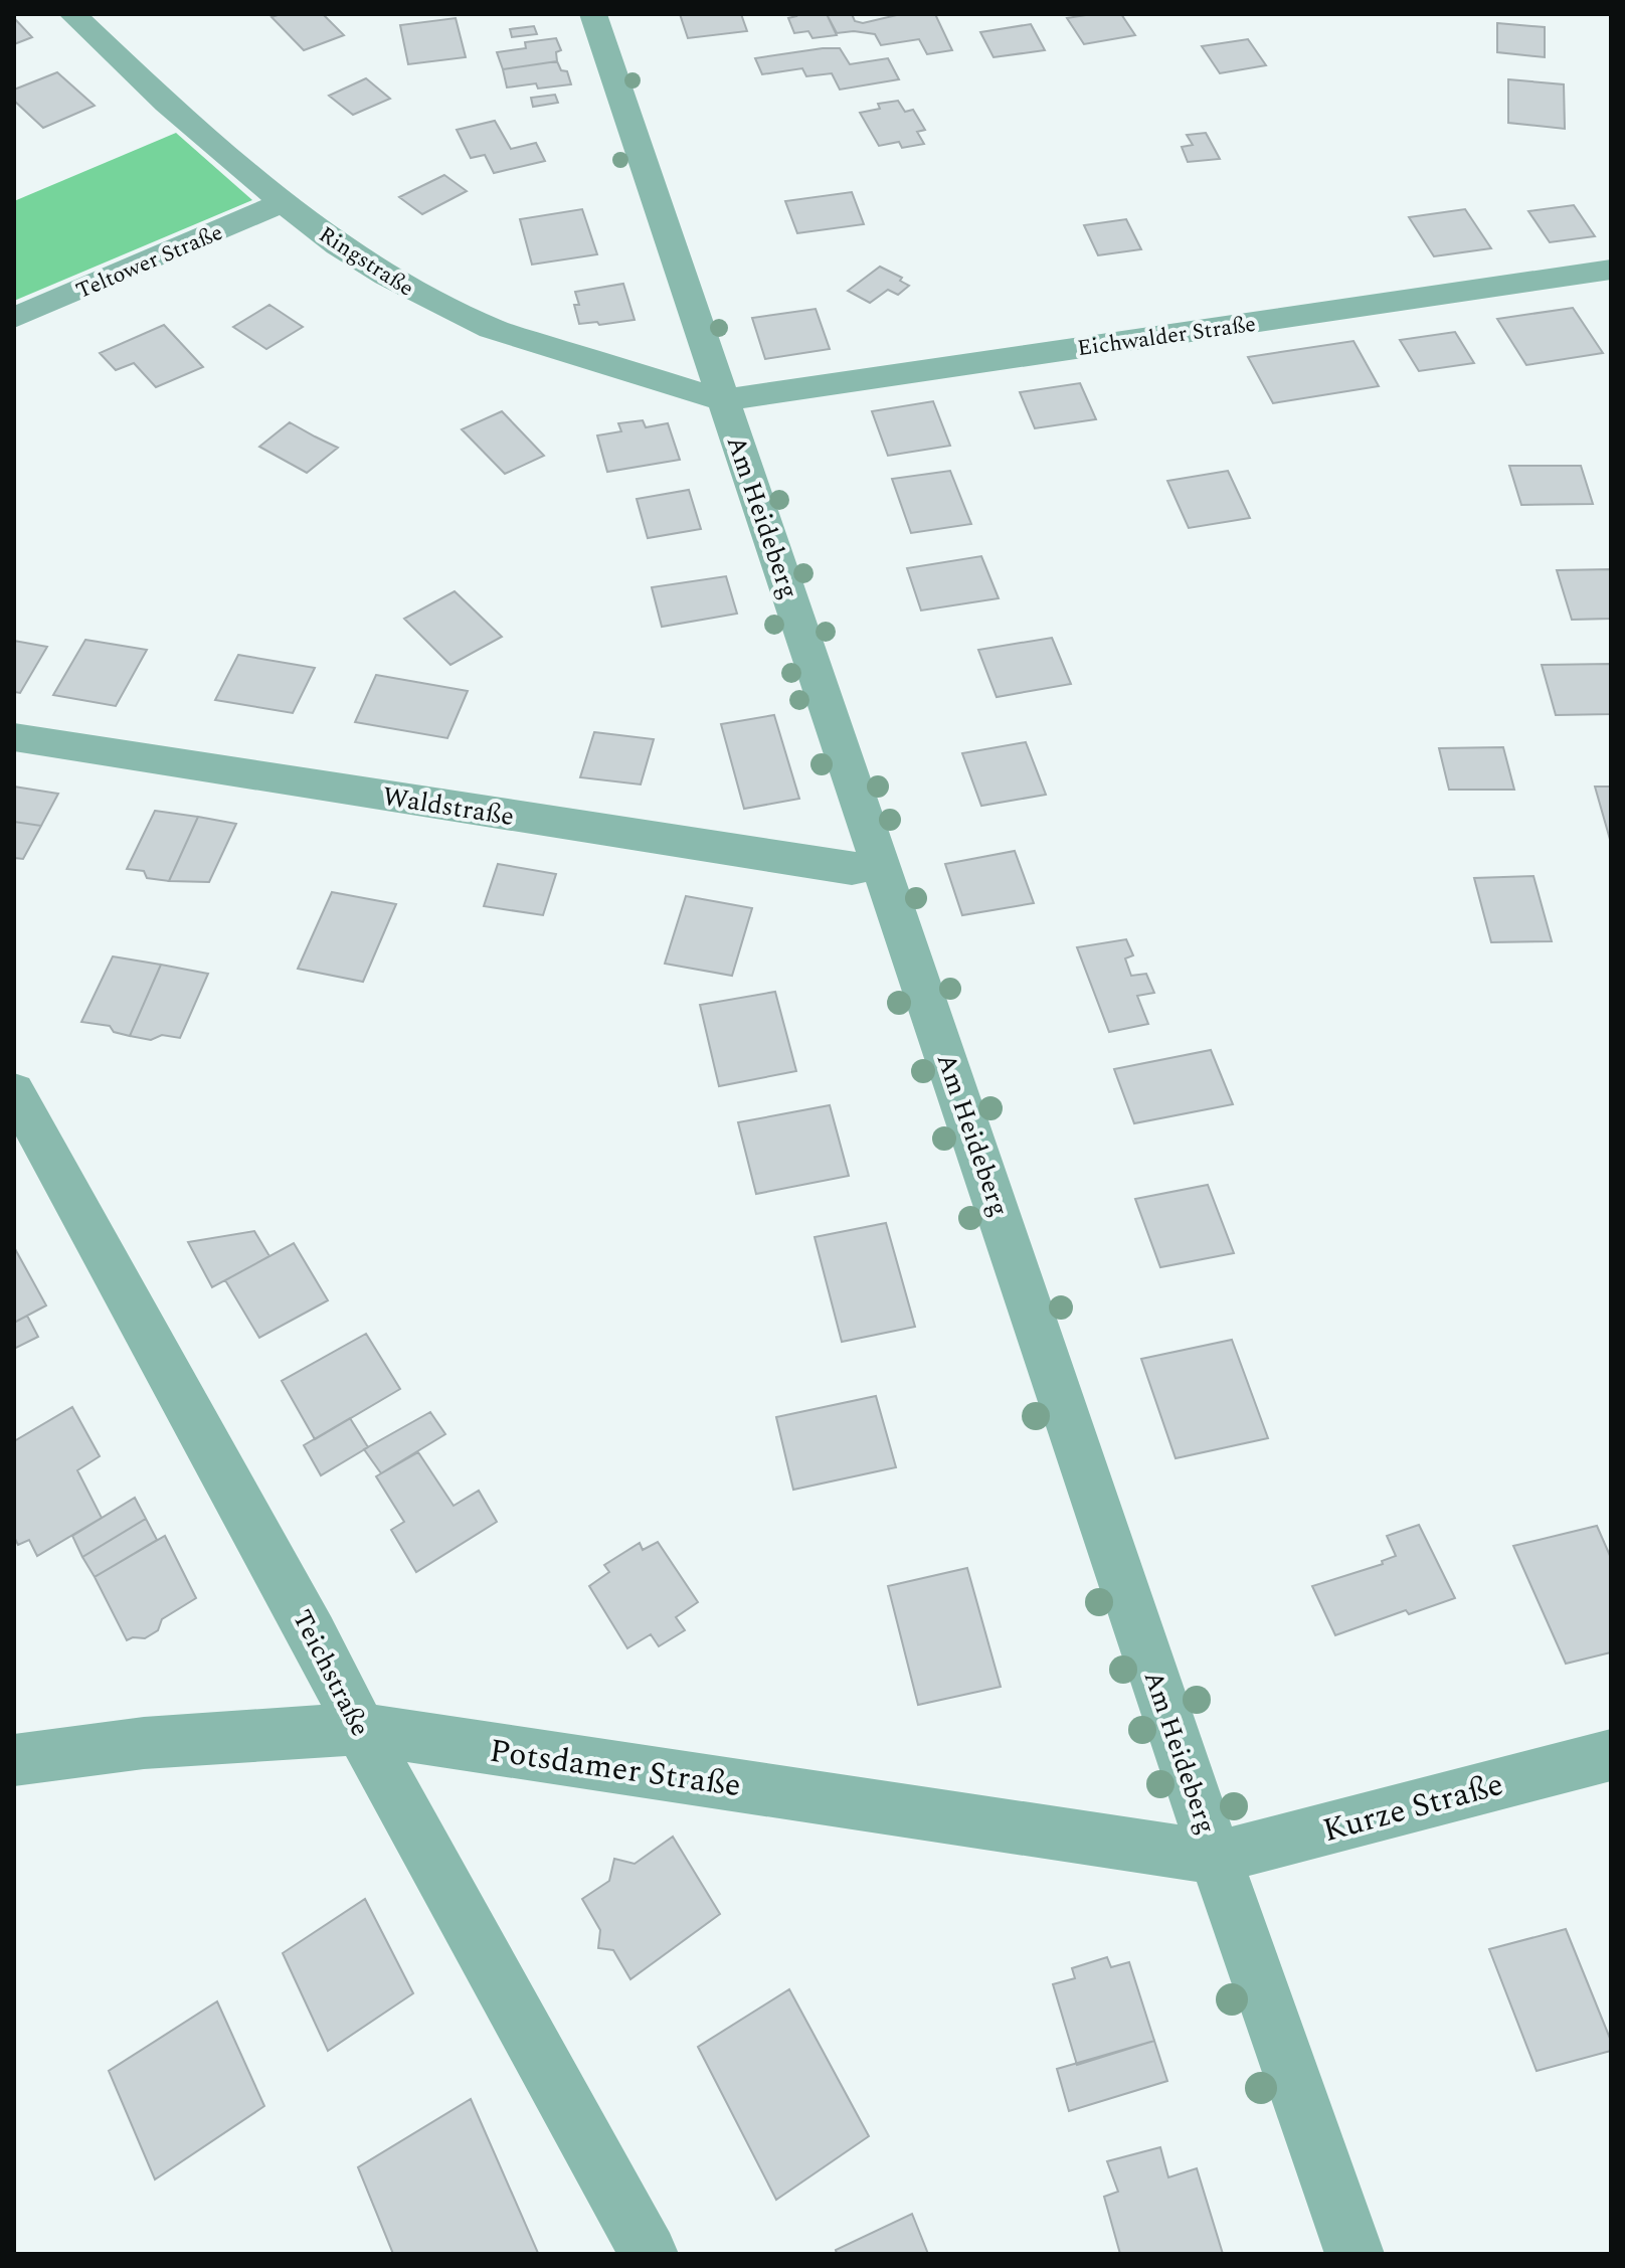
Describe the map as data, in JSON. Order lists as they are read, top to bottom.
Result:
{
  "streets": {
    "street": [
      "Teltower Straße",
      "Ringstraße",
      "Eichwalder Straße",
      "Am Heideberg",
      "Waldstraße",
      "Teichstraße",
      "Potsdamer Straße",
      "Kurze Straße"
    ]
  },
  "crossings": [
    ["Teltower Straße", "Ringstraße"],
    ["Ringstraße", "Eichwalder Straße"],
    ["Ringstraße", "Am Heideberg"],
    ["Eichwalder Straße", "Am Heideberg"],
    ["Am Heideberg", "Waldstraße"],
    ["Am Heideberg", "Potsdamer Straße"],
    ["Am Heideberg", "Kurze Straße"],
    ["Teichstraße", "Potsdamer Straße"],
    ["Potsdamer Straße", "Kurze Straße"]
  ]
}
